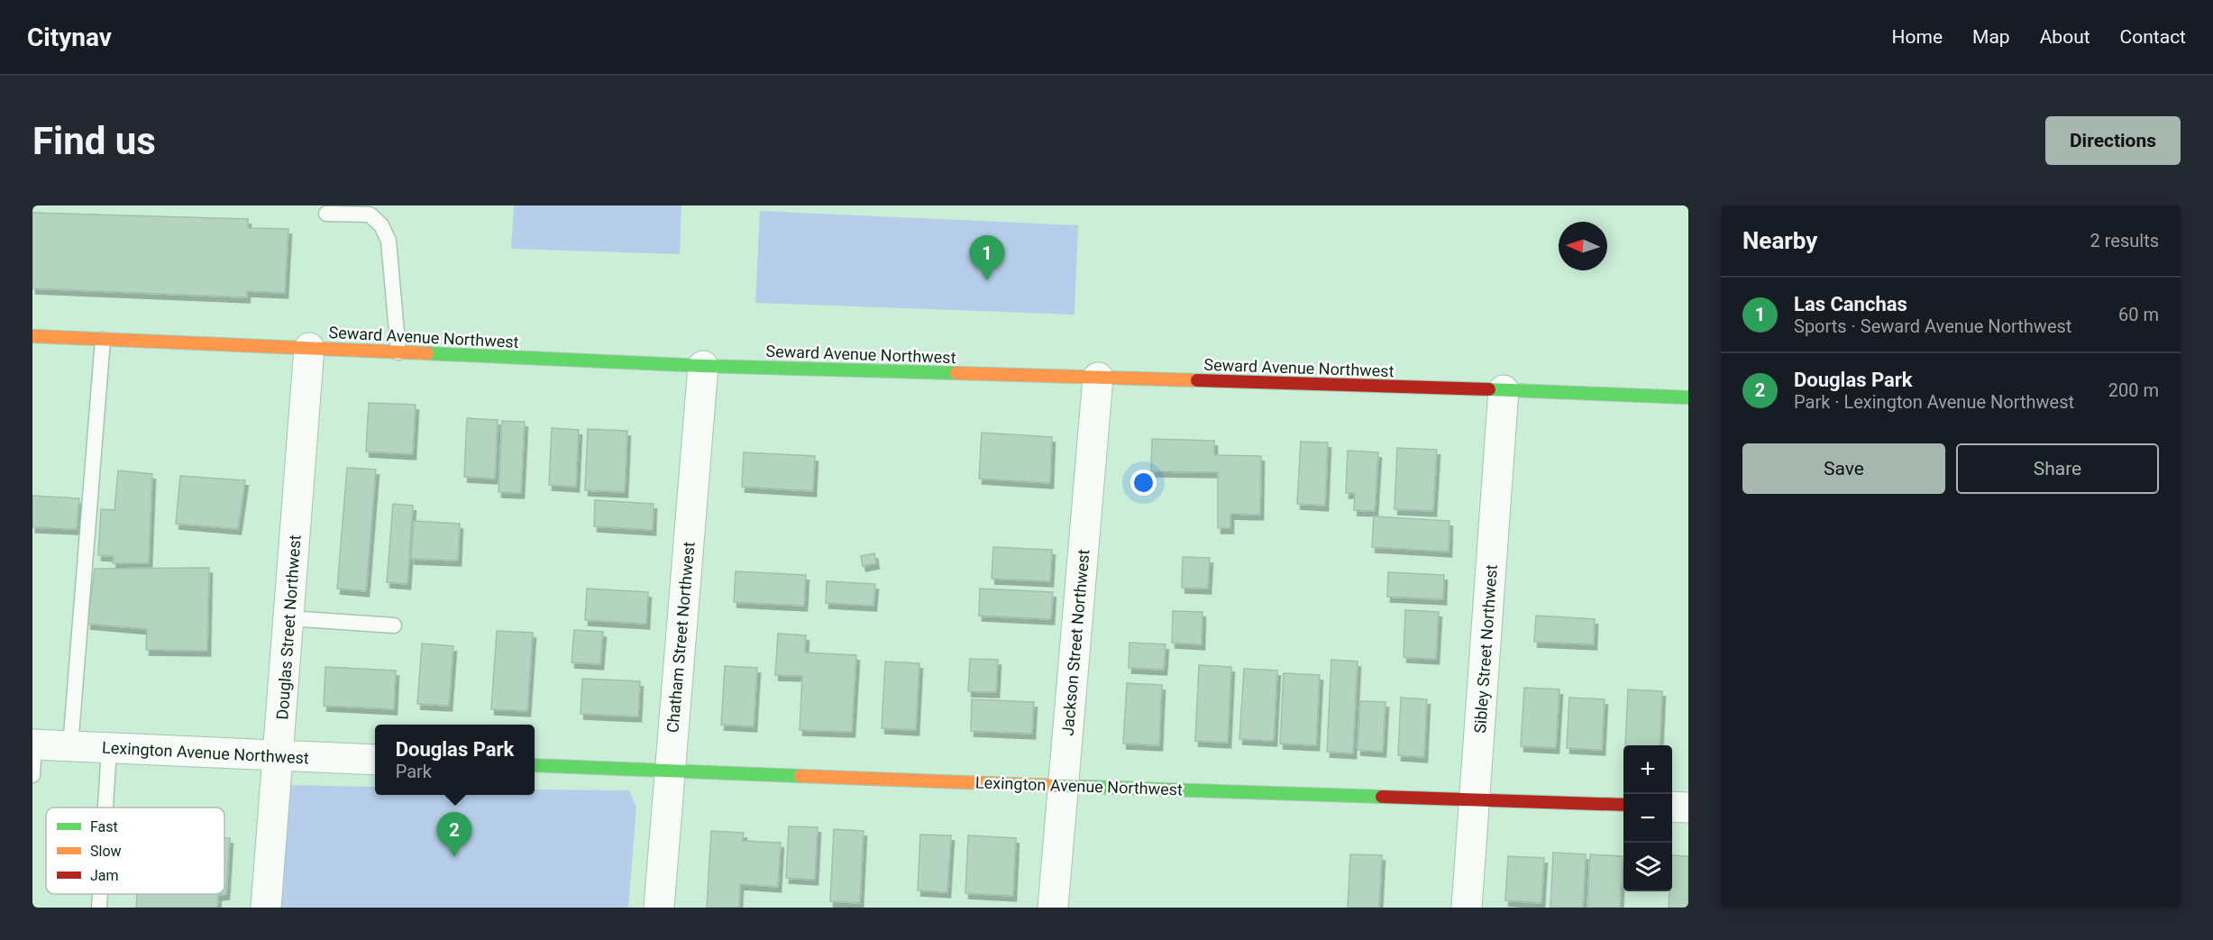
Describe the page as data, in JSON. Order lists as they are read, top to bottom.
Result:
{
  "streets": {
    "street": [
      "Seward Avenue Northwest",
      "Douglas Street Northwest",
      "Chatham Street Northwest",
      "Jackson Street Northwest",
      "Sibley Street Northwest",
      "Lexington Avenue Northwest"
    ]
  },
  "crossings": [
    ["Seward Avenue Northwest", "Douglas Street Northwest"],
    ["Seward Avenue Northwest", "Chatham Street Northwest"],
    ["Seward Avenue Northwest", "Jackson Street Northwest"],
    ["Seward Avenue Northwest", "Sibley Street Northwest"],
    ["Douglas Street Northwest", "Lexington Avenue Northwest"],
    ["Chatham Street Northwest", "Lexington Avenue Northwest"],
    ["Jackson Street Northwest", "Lexington Avenue Northwest"],
    ["Sibley Street Northwest", "Lexington Avenue Northwest"]
  ],
  "legend": ["Fast", "Slow", "Jam"],
  "north": "left",
  "page": {
    "header": "Citynav",
    "nav": [
      "Home",
      "Map",
      "About",
      "Contact"
    ],
    "buttons": [
      "Directions",
      ["Save", "Share"]
    ],
    "title": "Find us",
    "heading": ["Nearby", "2 results"],
    "pins": ["1", "2"],
    "list": [
      {
        "mark": "1",
        "name": "Las Canchas",
        "note": "Sports · Seward Avenue Northwest",
        "value": "60 m"
      },
      {
        "mark": "2",
        "name": "Douglas Park",
        "note": "Park · Lexington Avenue Northwest",
        "value": "200 m"
      }
    ],
    "popup": ["Douglas Park", "Park"],
    "map_buttons": ["+", "−"]
  }
}
